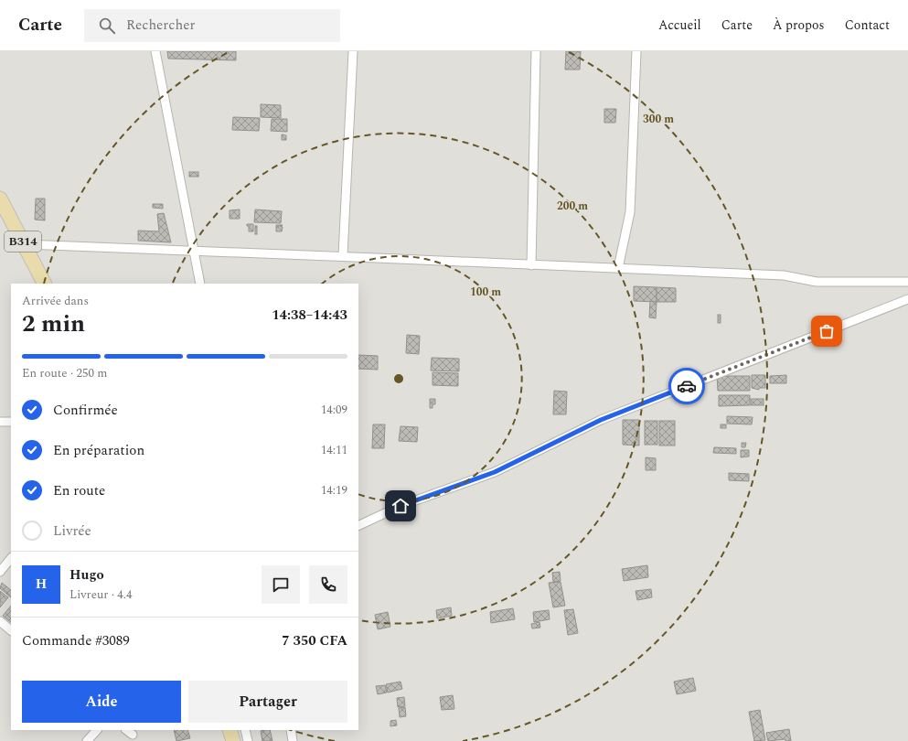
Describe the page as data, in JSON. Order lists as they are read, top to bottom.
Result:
{
  "streets": {
    "main road": ["B314"]
  },
  "page": {
    "header": "Carte",
    "search": "Rechercher",
    "nav": [
      "Accueil",
      "Carte",
      "À propos",
      "Contact"
    ],
    "heading": ["2 min", "Arrivée dans", "14:38–14:43"],
    "panel": [
      "Hugo",
      "Livreur · 4.4",
      "Commande #3089",
      "7 350 CFA"
    ],
    "bar": "En route · 250 m",
    "list": [
      ["Confirmée", "14:09"],
      ["En préparation", "14:11"],
      ["En route", "14:19"],
      "Livrée"
    ],
    "round": "H",
    "buttons": ["Aide", "Partager"]
  },
  "rings": ["300 m", "200 m", "100 m"]
}
